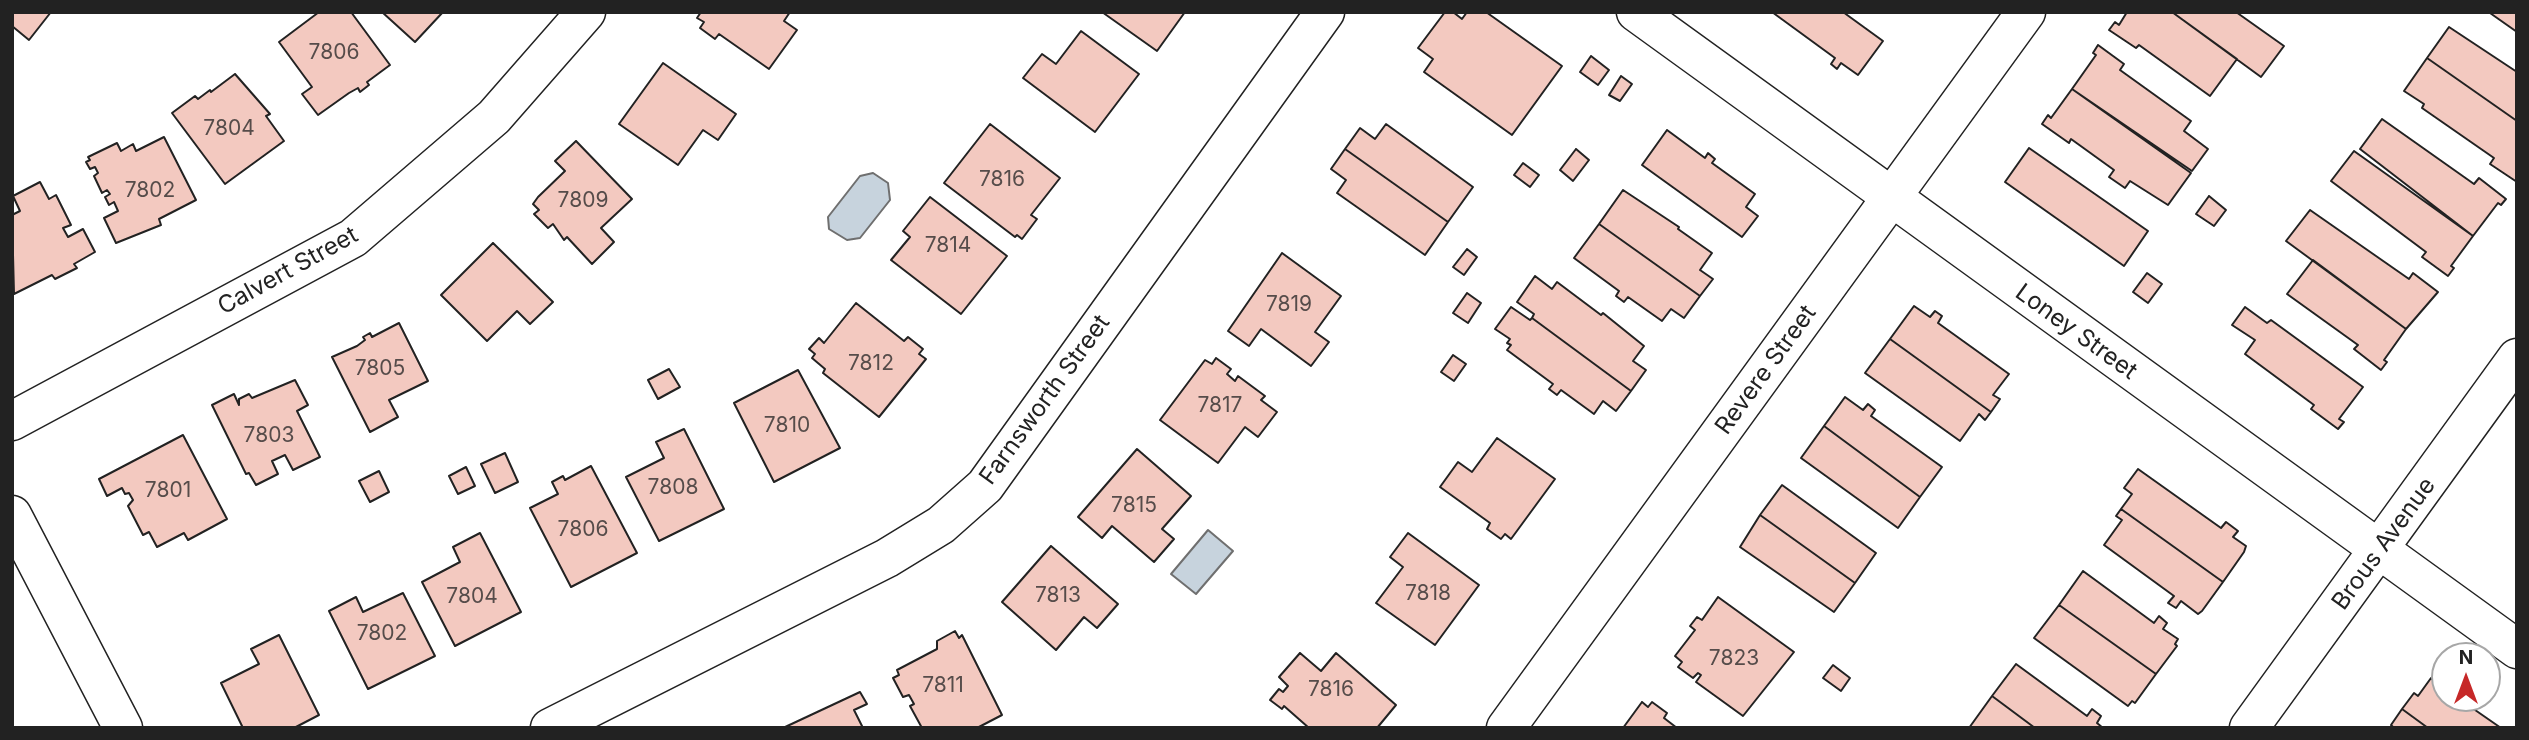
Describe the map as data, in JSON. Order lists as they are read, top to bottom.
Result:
{
  "streets": {
    "street": [
      "Calvert Street",
      "Loney Street",
      "Revere Street",
      "Farnsworth Street",
      "Brous Avenue"
    ]
  },
  "crossings": [
    ["Loney Street", "Revere Street"],
    ["Loney Street", "Brous Avenue"]
  ],
  "house_numbers": [
    "7806",
    "7804",
    "7816",
    "7802",
    "7809",
    "7814",
    "7819",
    "7812",
    "7805",
    "7817",
    "7810",
    "7803",
    "7808",
    "7801",
    "7815",
    "7806",
    "7818",
    "7813",
    "7804",
    "7802",
    "7823",
    "7811",
    "7816"
  ],
  "north": "top"
}
